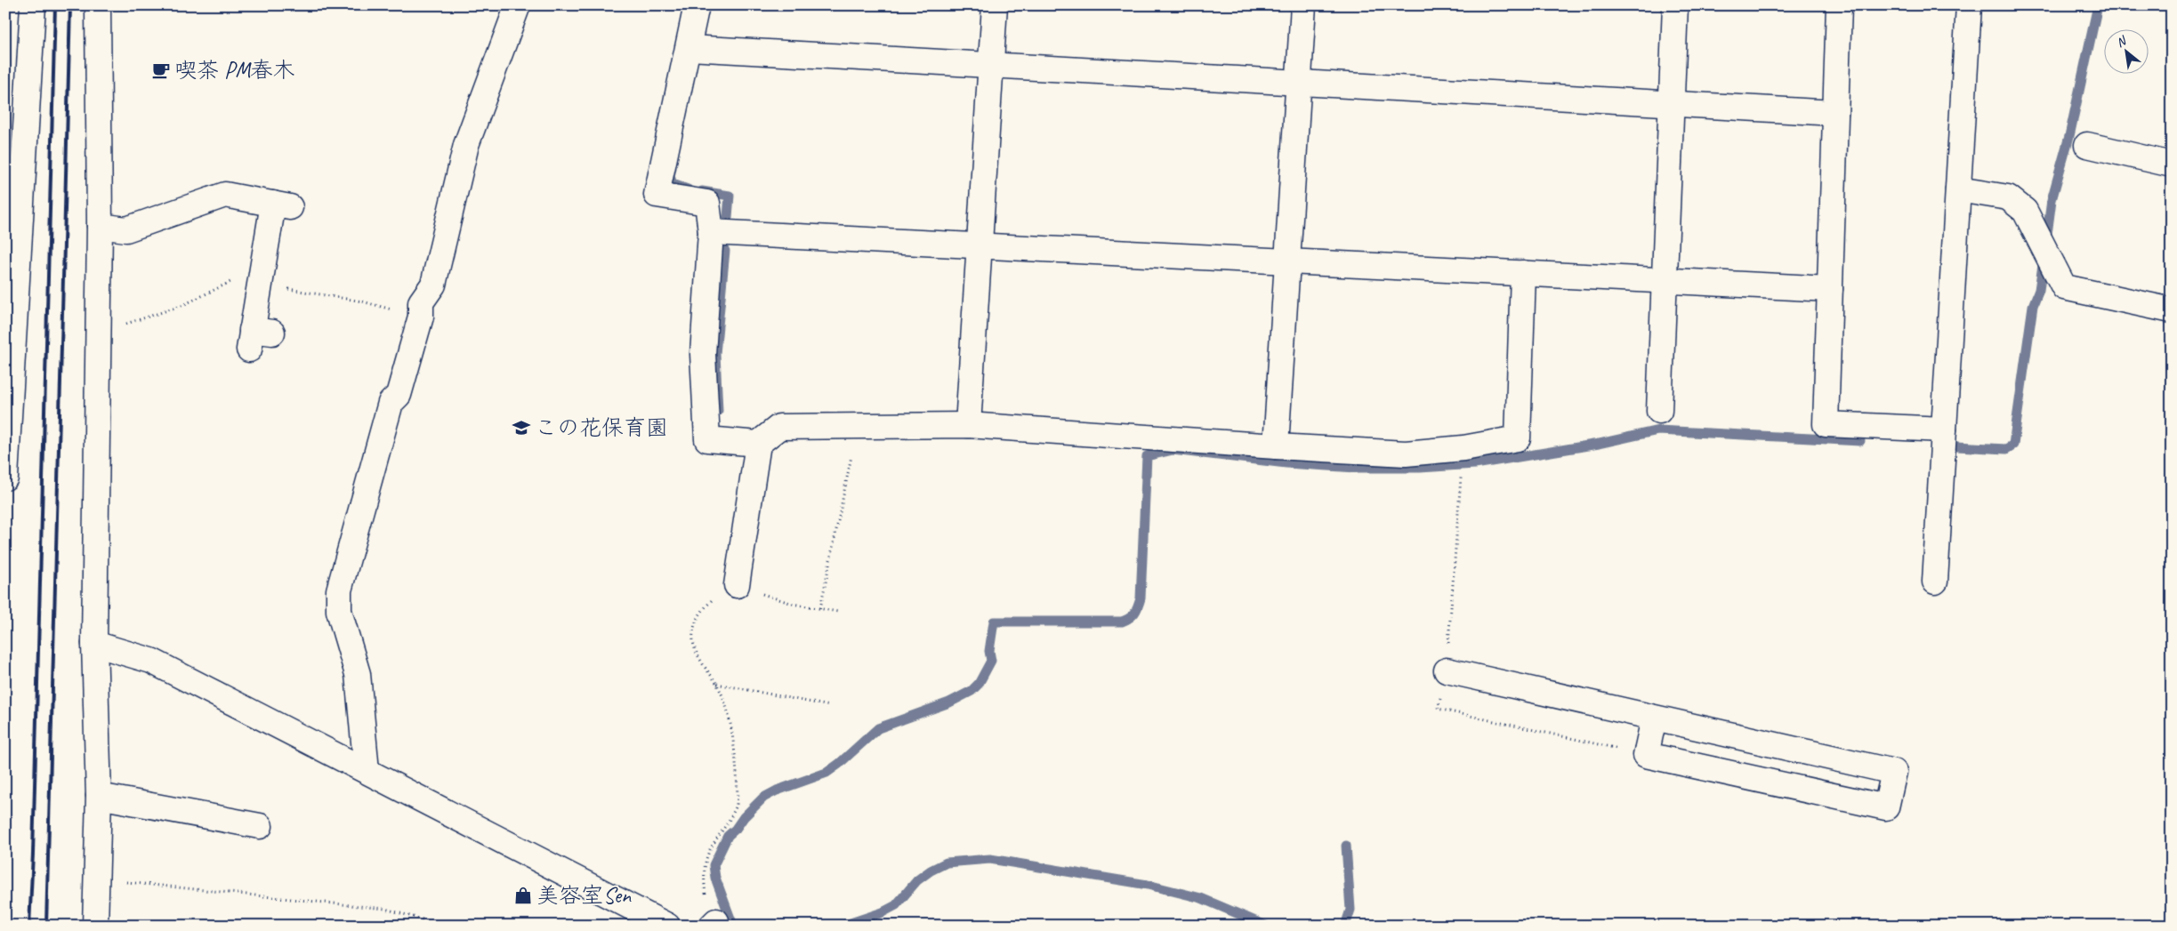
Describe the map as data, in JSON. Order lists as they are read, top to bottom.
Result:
{
  "places": {
    "cafe": ["喫茶 PM春木"],
    "school or university": ["この花保育園"],
    "shop": ["美容室Sen"]
  },
  "north": "top left"
}
